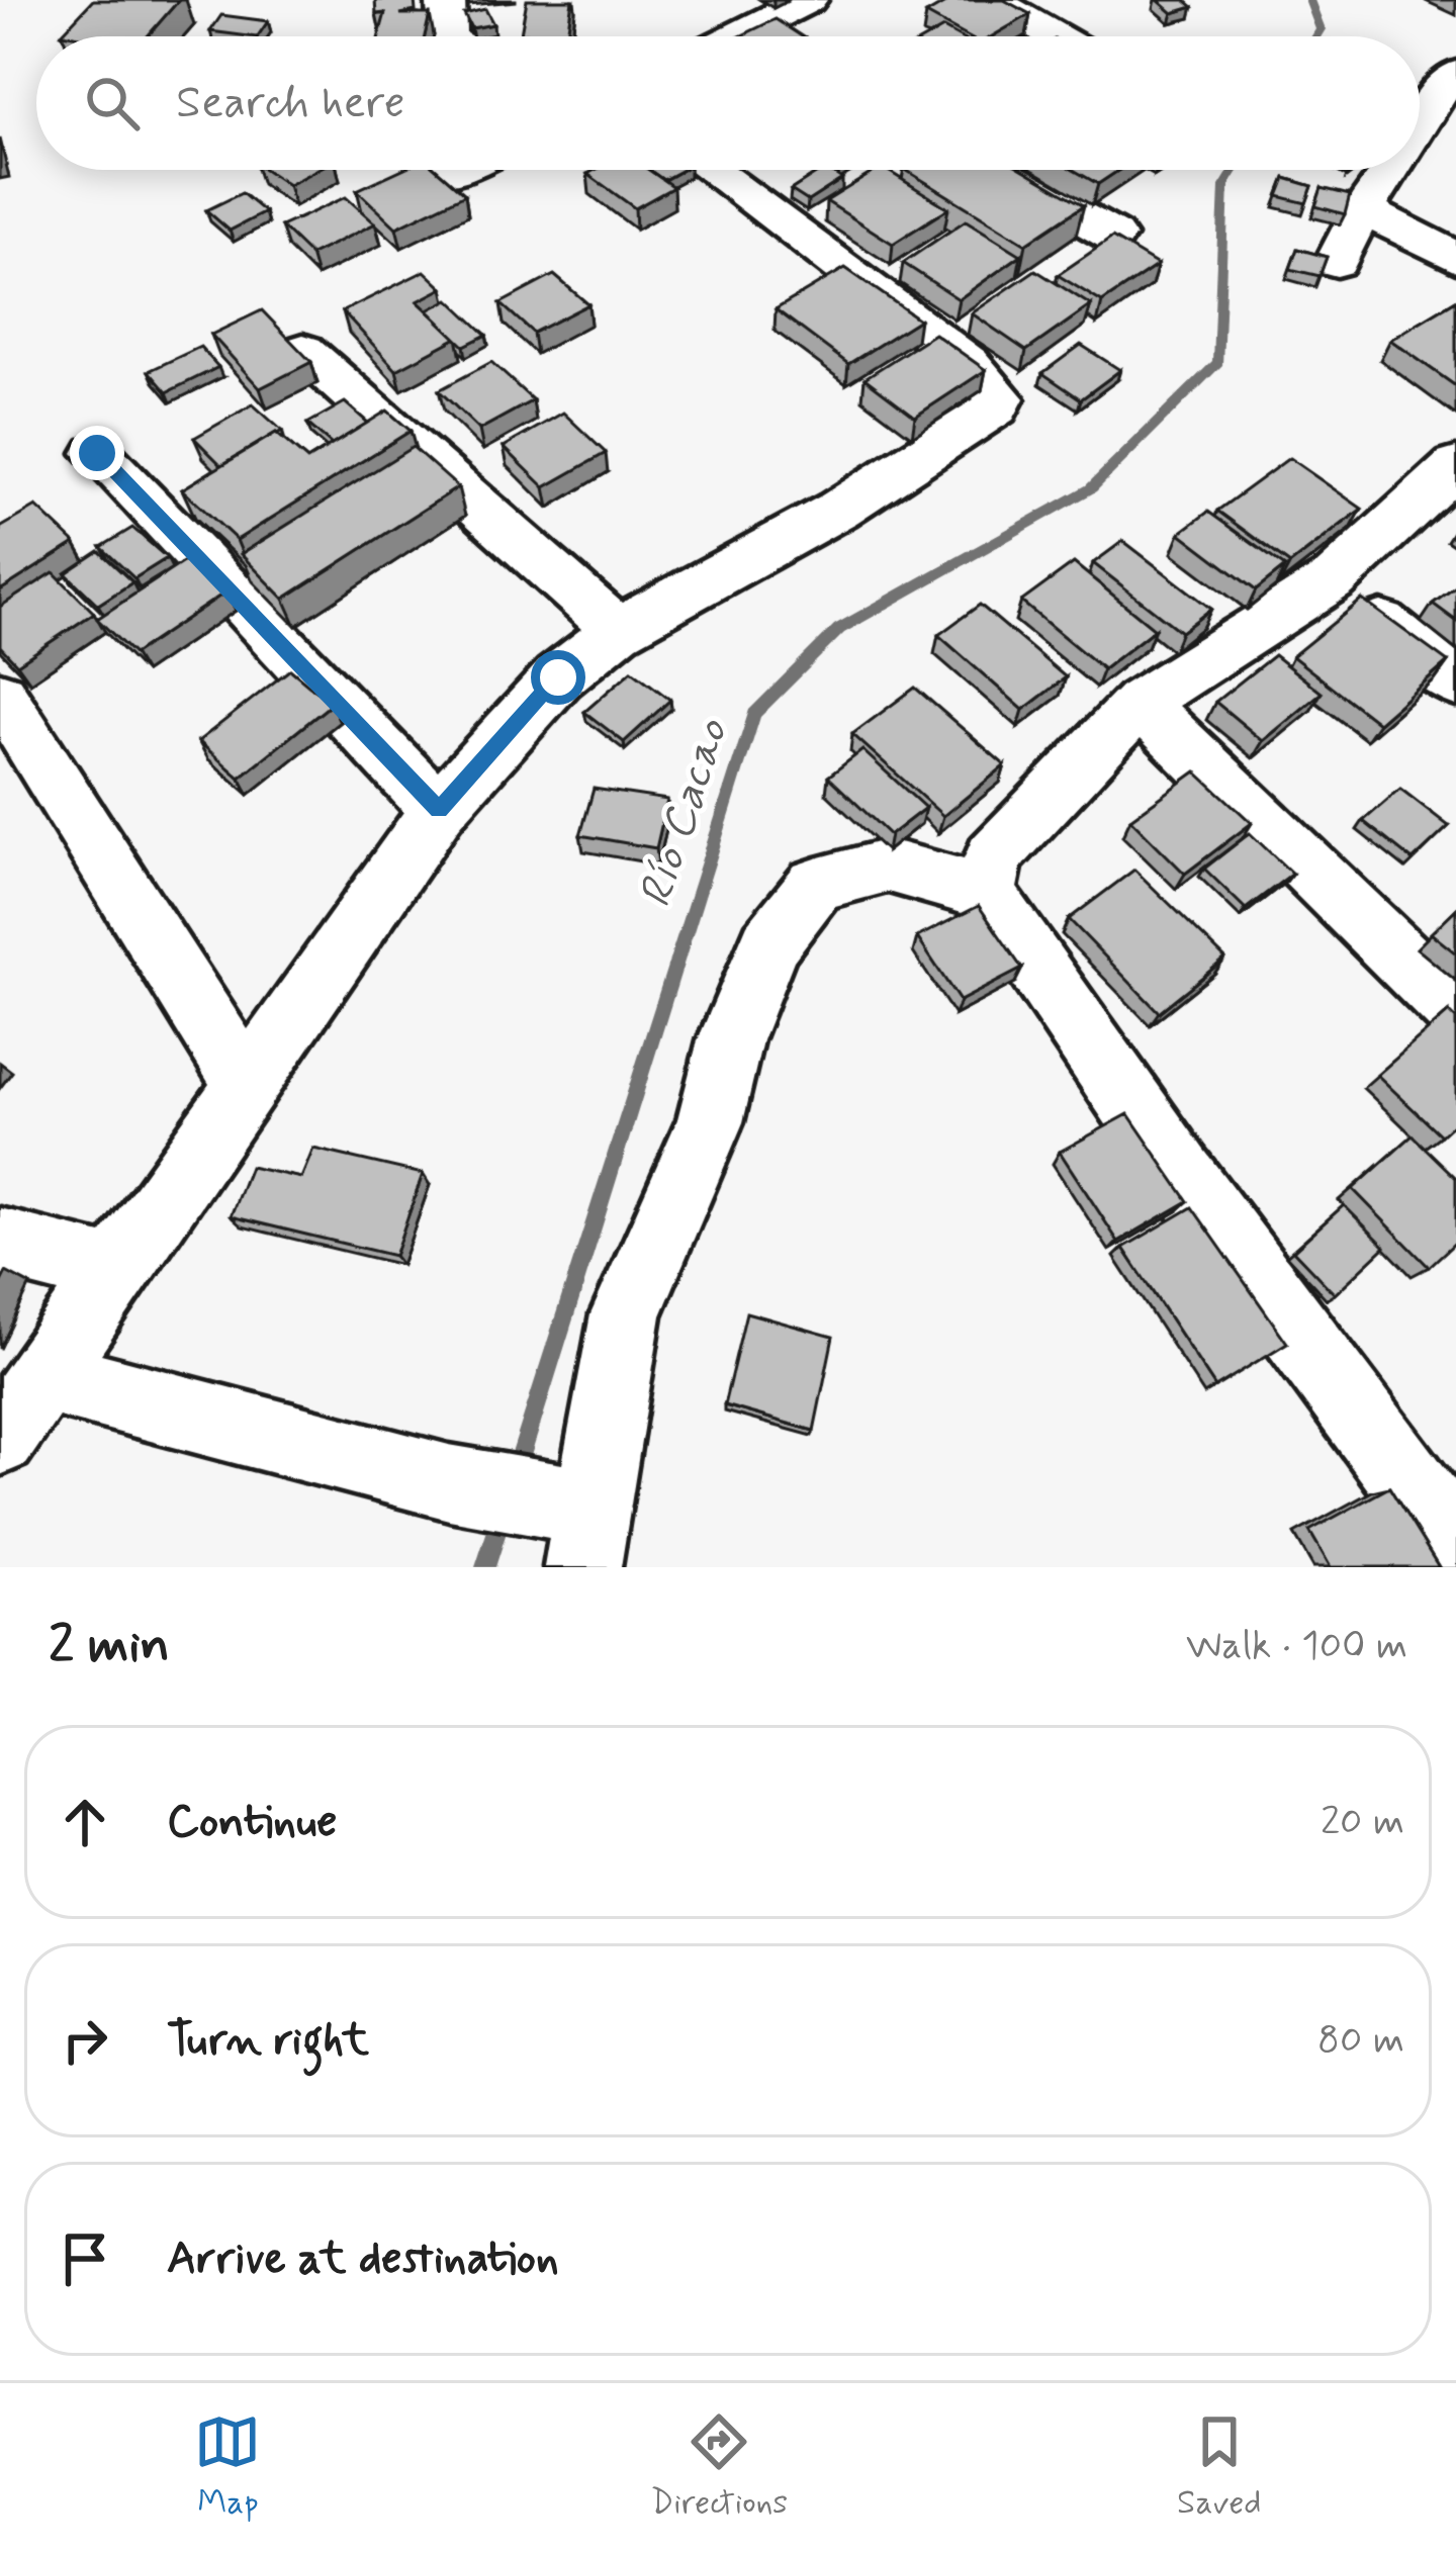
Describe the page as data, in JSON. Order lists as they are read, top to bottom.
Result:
{
  "water": ["Río Cacao"],
  "page": {
    "search": "Search here",
    "heading": ["2 min", "Walk · 100 m"],
    "list": [
      ["Continue", "20 m"],
      ["Turn right", "80 m"],
      "Arrive at destination"
    ],
    "nav": ["Map", "Directions", "Saved"]
  }
}
